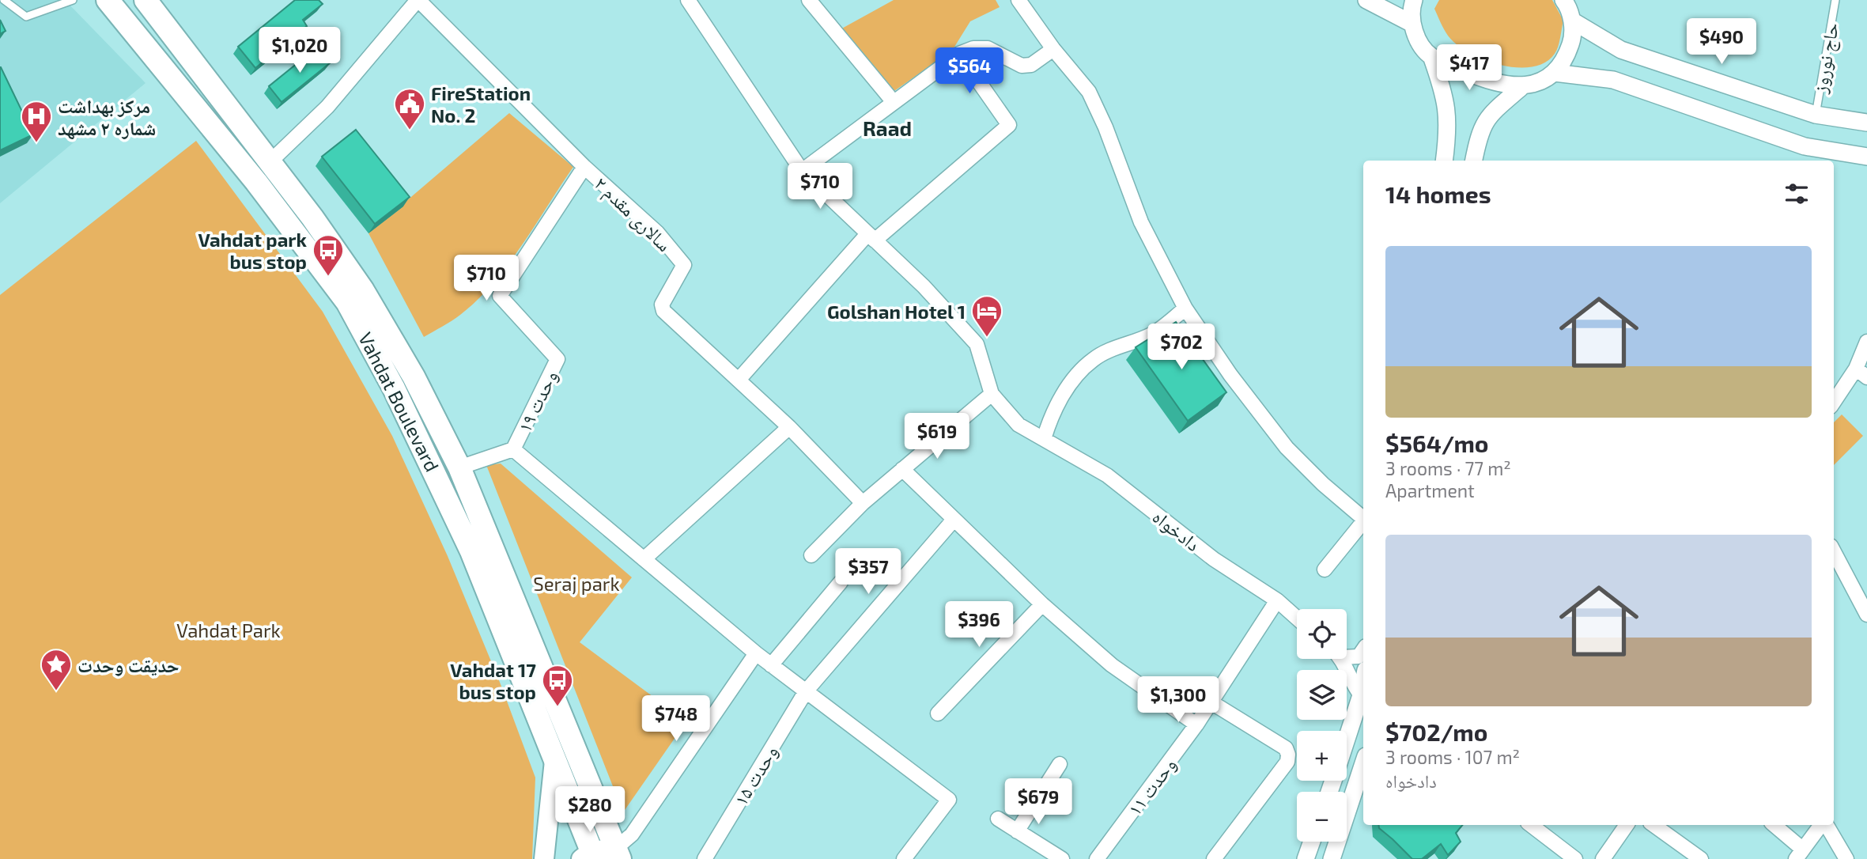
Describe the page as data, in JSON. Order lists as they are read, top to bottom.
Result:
{
  "streets": {
    "main road": ["Vahdat Boulevard"],
    "street": [
      "سالاری مقدم ۲",
      "وحدت ۱۹",
      "دادخواه",
      "وحدت ۱۵",
      "وحدت ۱۱"
    ],
    "lane": ["حاج نوروز"]
  },
  "crossings": [
    ["سالاری مقدم ۲", "وحدت ۱۹"],
    ["دادخواه", "وحدت ۱۱"]
  ],
  "districts": ["Raad"],
  "parks": ["Seraj park", "Vahdat Park"],
  "places": {
    "public building": ["FireStation No. 2"],
    "hospital": ["مرکز بهداشت شماره ۲ مشهد"],
    "bus stop": ["Vahdat park bus stop", "Vahdat 17 bus stop"],
    "hotel": ["Golshan Hotel 1"],
    "place": ["حدیقت وحدت"]
  },
  "page": {
    "price": [
      "$490",
      "$1,020",
      "$417",
      "$564",
      "$710",
      "$710",
      "$702",
      "$619",
      "$357",
      "$396",
      "$1,300",
      "$748",
      "$679",
      "$280"
    ],
    "heading": "14 homes",
    "list": [
      {
        "name": "$564/mo",
        "note": "3 rooms · 77 m² · Apartment"
      },
      {
        "name": "$702/mo",
        "note": "3 rooms · 107 m² · دادخواه"
      }
    ],
    "map_buttons": ["+", "−"]
  }
}
